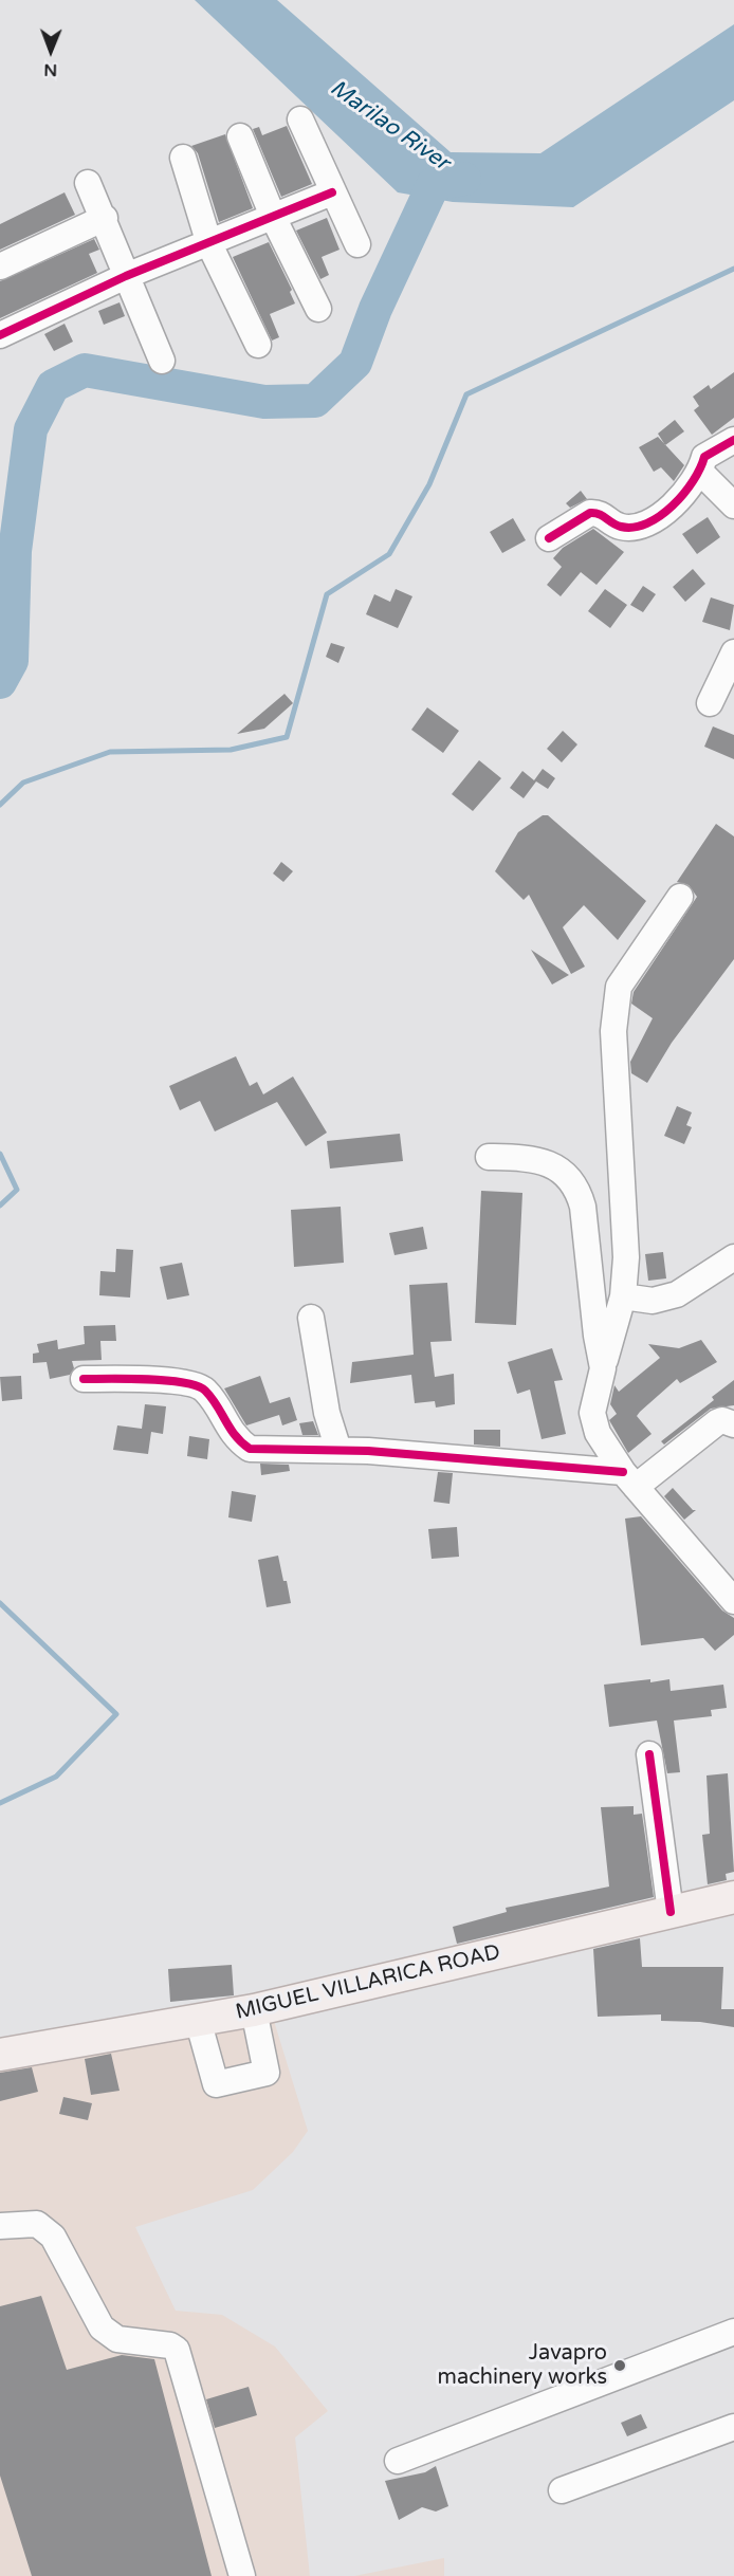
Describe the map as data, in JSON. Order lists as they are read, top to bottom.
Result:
{
  "streets": {
    "main road": ["MIGUEL VILLARICA ROAD"]
  },
  "water": ["Marilao River"],
  "places": ["Javapro machinery works"],
  "north": "bottom"
}
